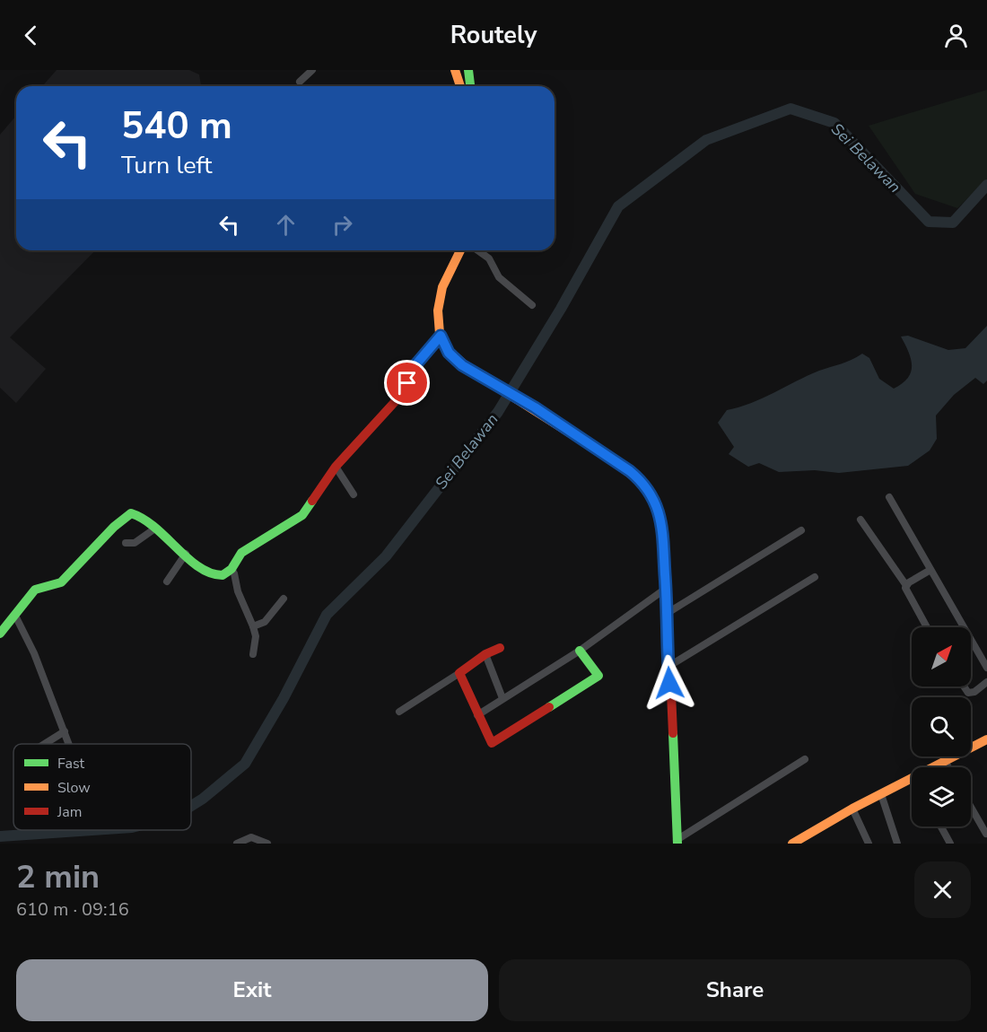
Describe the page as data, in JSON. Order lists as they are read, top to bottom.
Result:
{
  "water": ["Sei Belawan"],
  "legend": ["Fast", "Slow", "Jam"],
  "north": "top right",
  "page": {
    "header": "Routely",
    "turn": ["540 m", "Turn left"],
    "heading": ["2 min", "610 m · 09:16"],
    "buttons": ["Exit", "Share"]
  }
}
